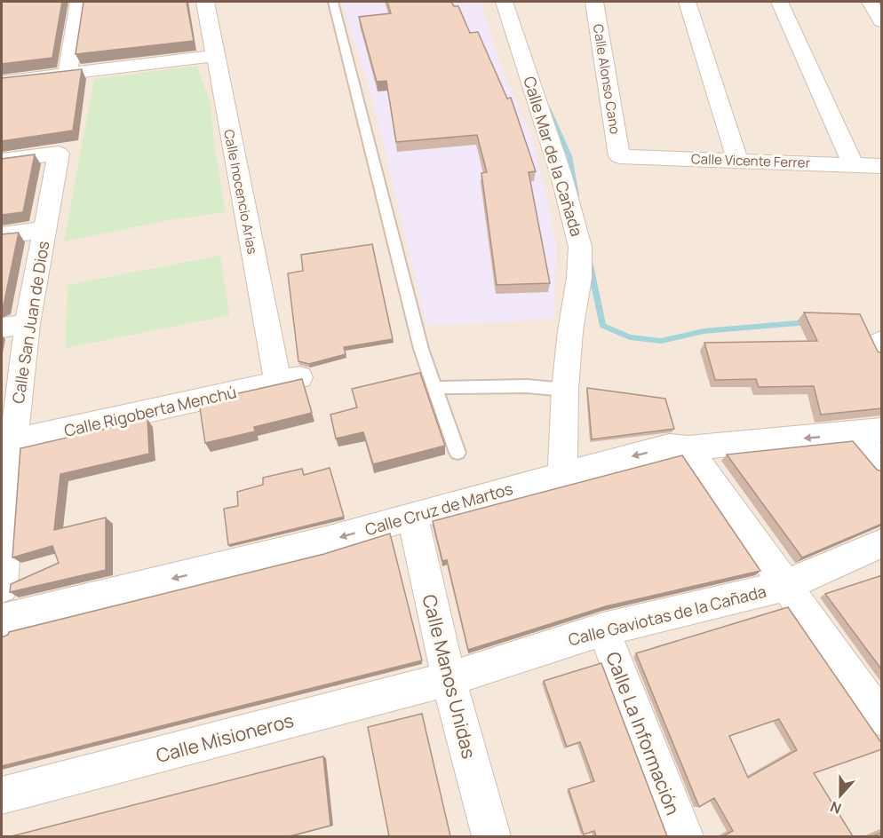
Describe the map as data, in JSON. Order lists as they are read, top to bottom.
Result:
{
  "streets": {
    "street": [
      "Calle Alonso Cano",
      "Calle Mar de la Cañada",
      "Calle Vicente Ferrer",
      "Calle Inocencio Arias",
      "Calle San Juan de Dios",
      "Calle Rigoberta Menchú",
      "Calle Cruz de Martos",
      "Calle Gaviotas de la Cañada",
      "Calle Manos Unidas",
      "Calle La Información",
      "Calle Misioneros"
    ]
  },
  "crossings": [
    ["Calle Alonso Cano", "Calle Vicente Ferrer"],
    ["Calle Mar de la Cañada", "Calle Cruz de Martos"],
    ["Calle Inocencio Arias", "Calle Rigoberta Menchú"],
    ["Calle San Juan de Dios", "Calle Rigoberta Menchú"],
    ["Calle Cruz de Martos", "Calle Manos Unidas"],
    ["Calle Gaviotas de la Cañada", "Calle Manos Unidas"],
    ["Calle Gaviotas de la Cañada", "Calle La Información"],
    ["Calle Gaviotas de la Cañada", "Calle Misioneros"],
    ["Calle Manos Unidas", "Calle Misioneros"]
  ],
  "one_way": ["Calle Cruz de Martos"],
  "north": "bottom"
}
